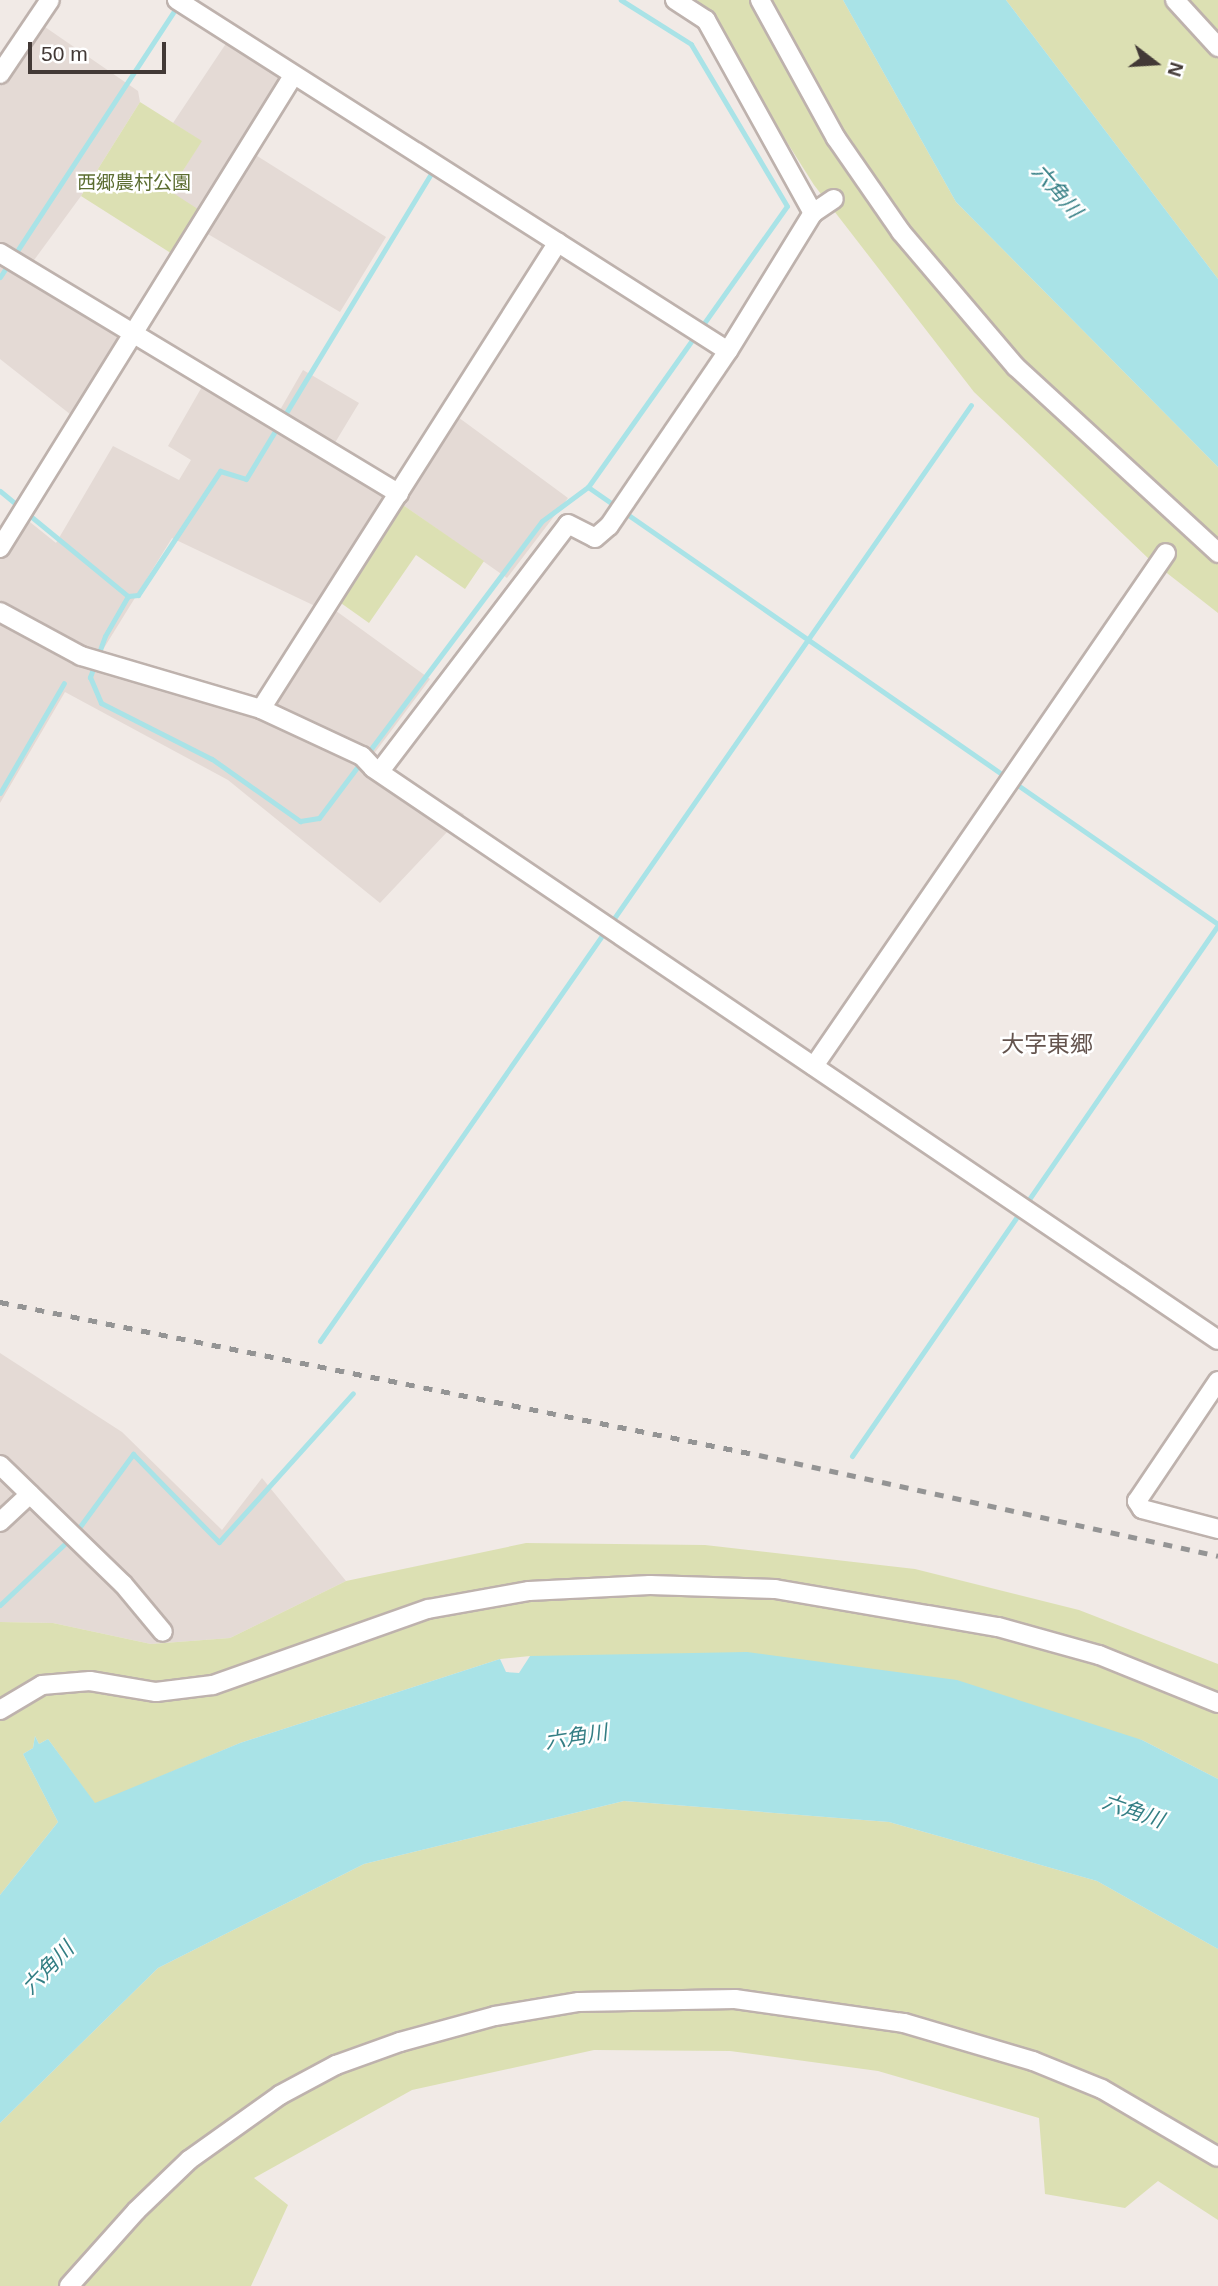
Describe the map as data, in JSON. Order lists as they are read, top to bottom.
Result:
{
  "districts": ["大字東郷"],
  "water": ["六角川"],
  "parks": ["西郷農村公園"],
  "scale_bar": "50 m",
  "north": "right"
}
